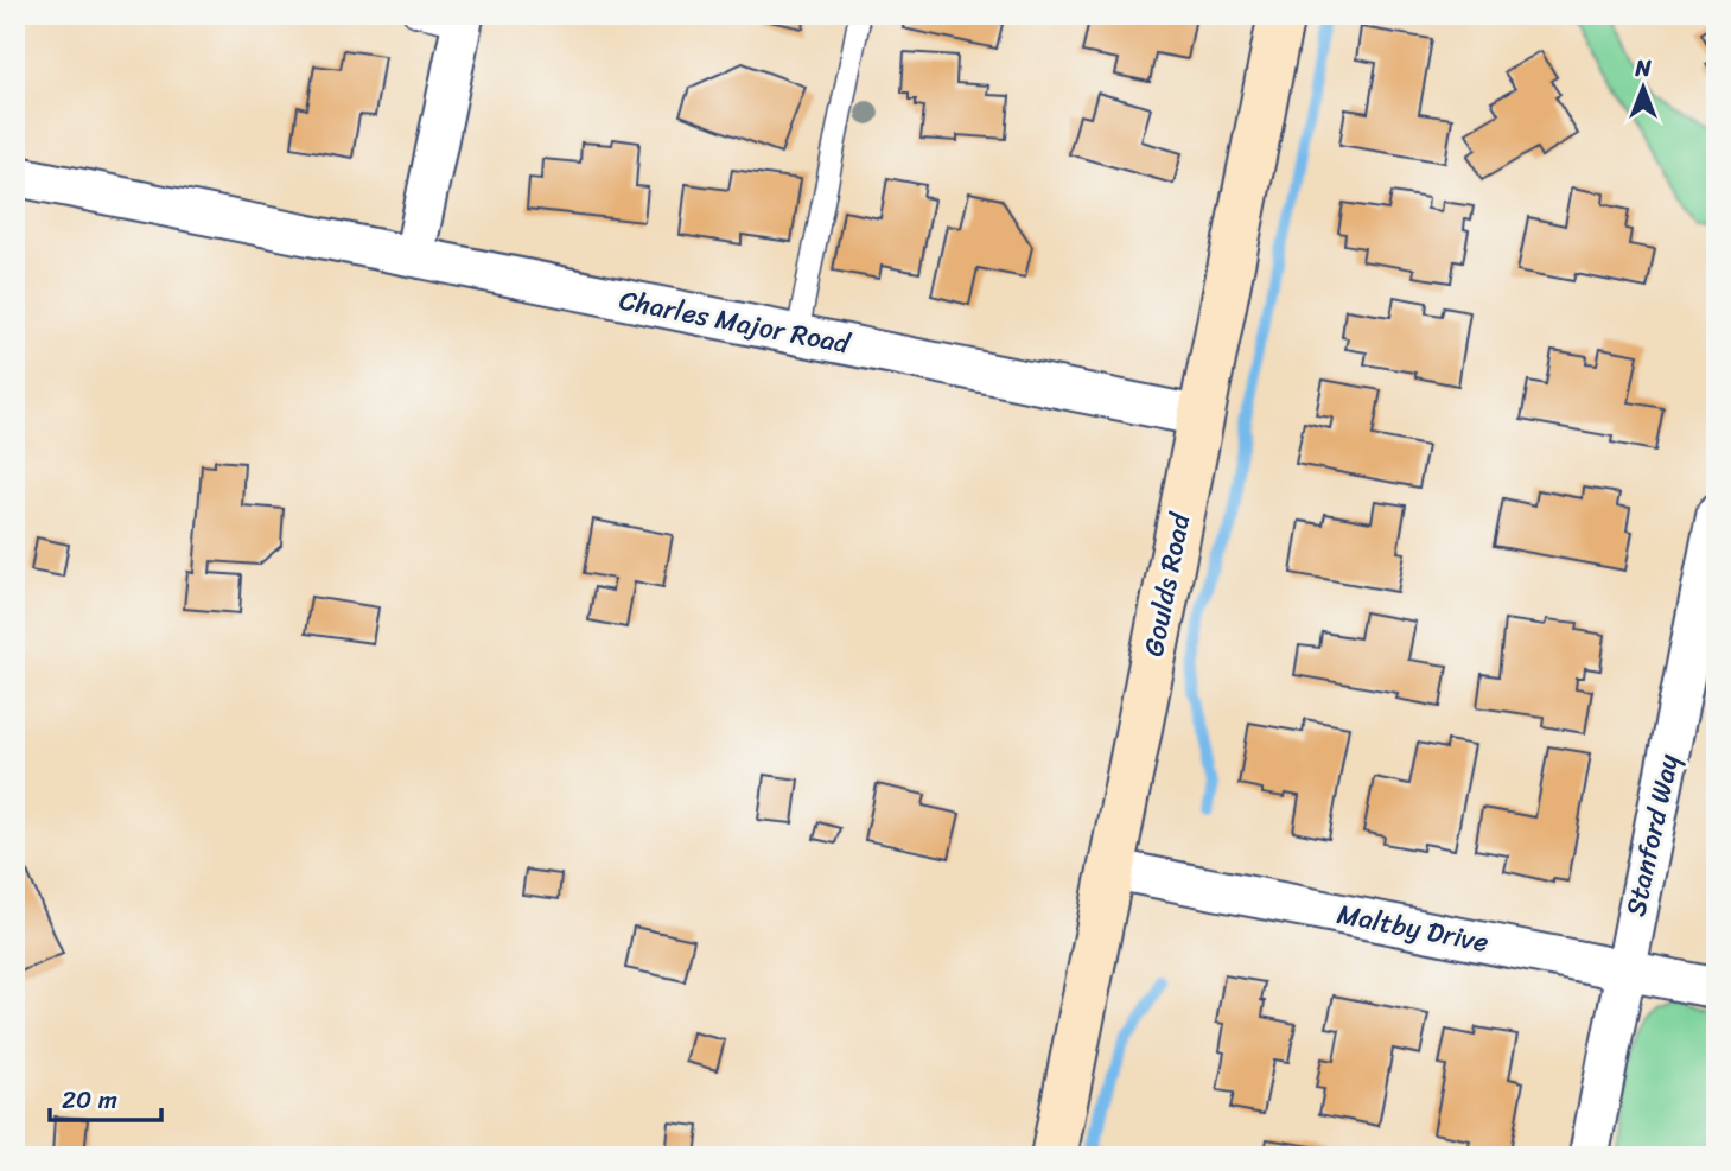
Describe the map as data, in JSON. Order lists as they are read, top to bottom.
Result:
{
  "streets": {
    "main road": ["Goulds Road"],
    "street": ["Charles Major Road", "Stanford Way", "Maltby Drive"]
  },
  "crossings": [
    ["Charles Major Road", "Goulds Road"],
    ["Goulds Road", "Maltby Drive"],
    ["Stanford Way", "Maltby Drive"]
  ],
  "scale_bar": "20 m",
  "north": "top"
}
